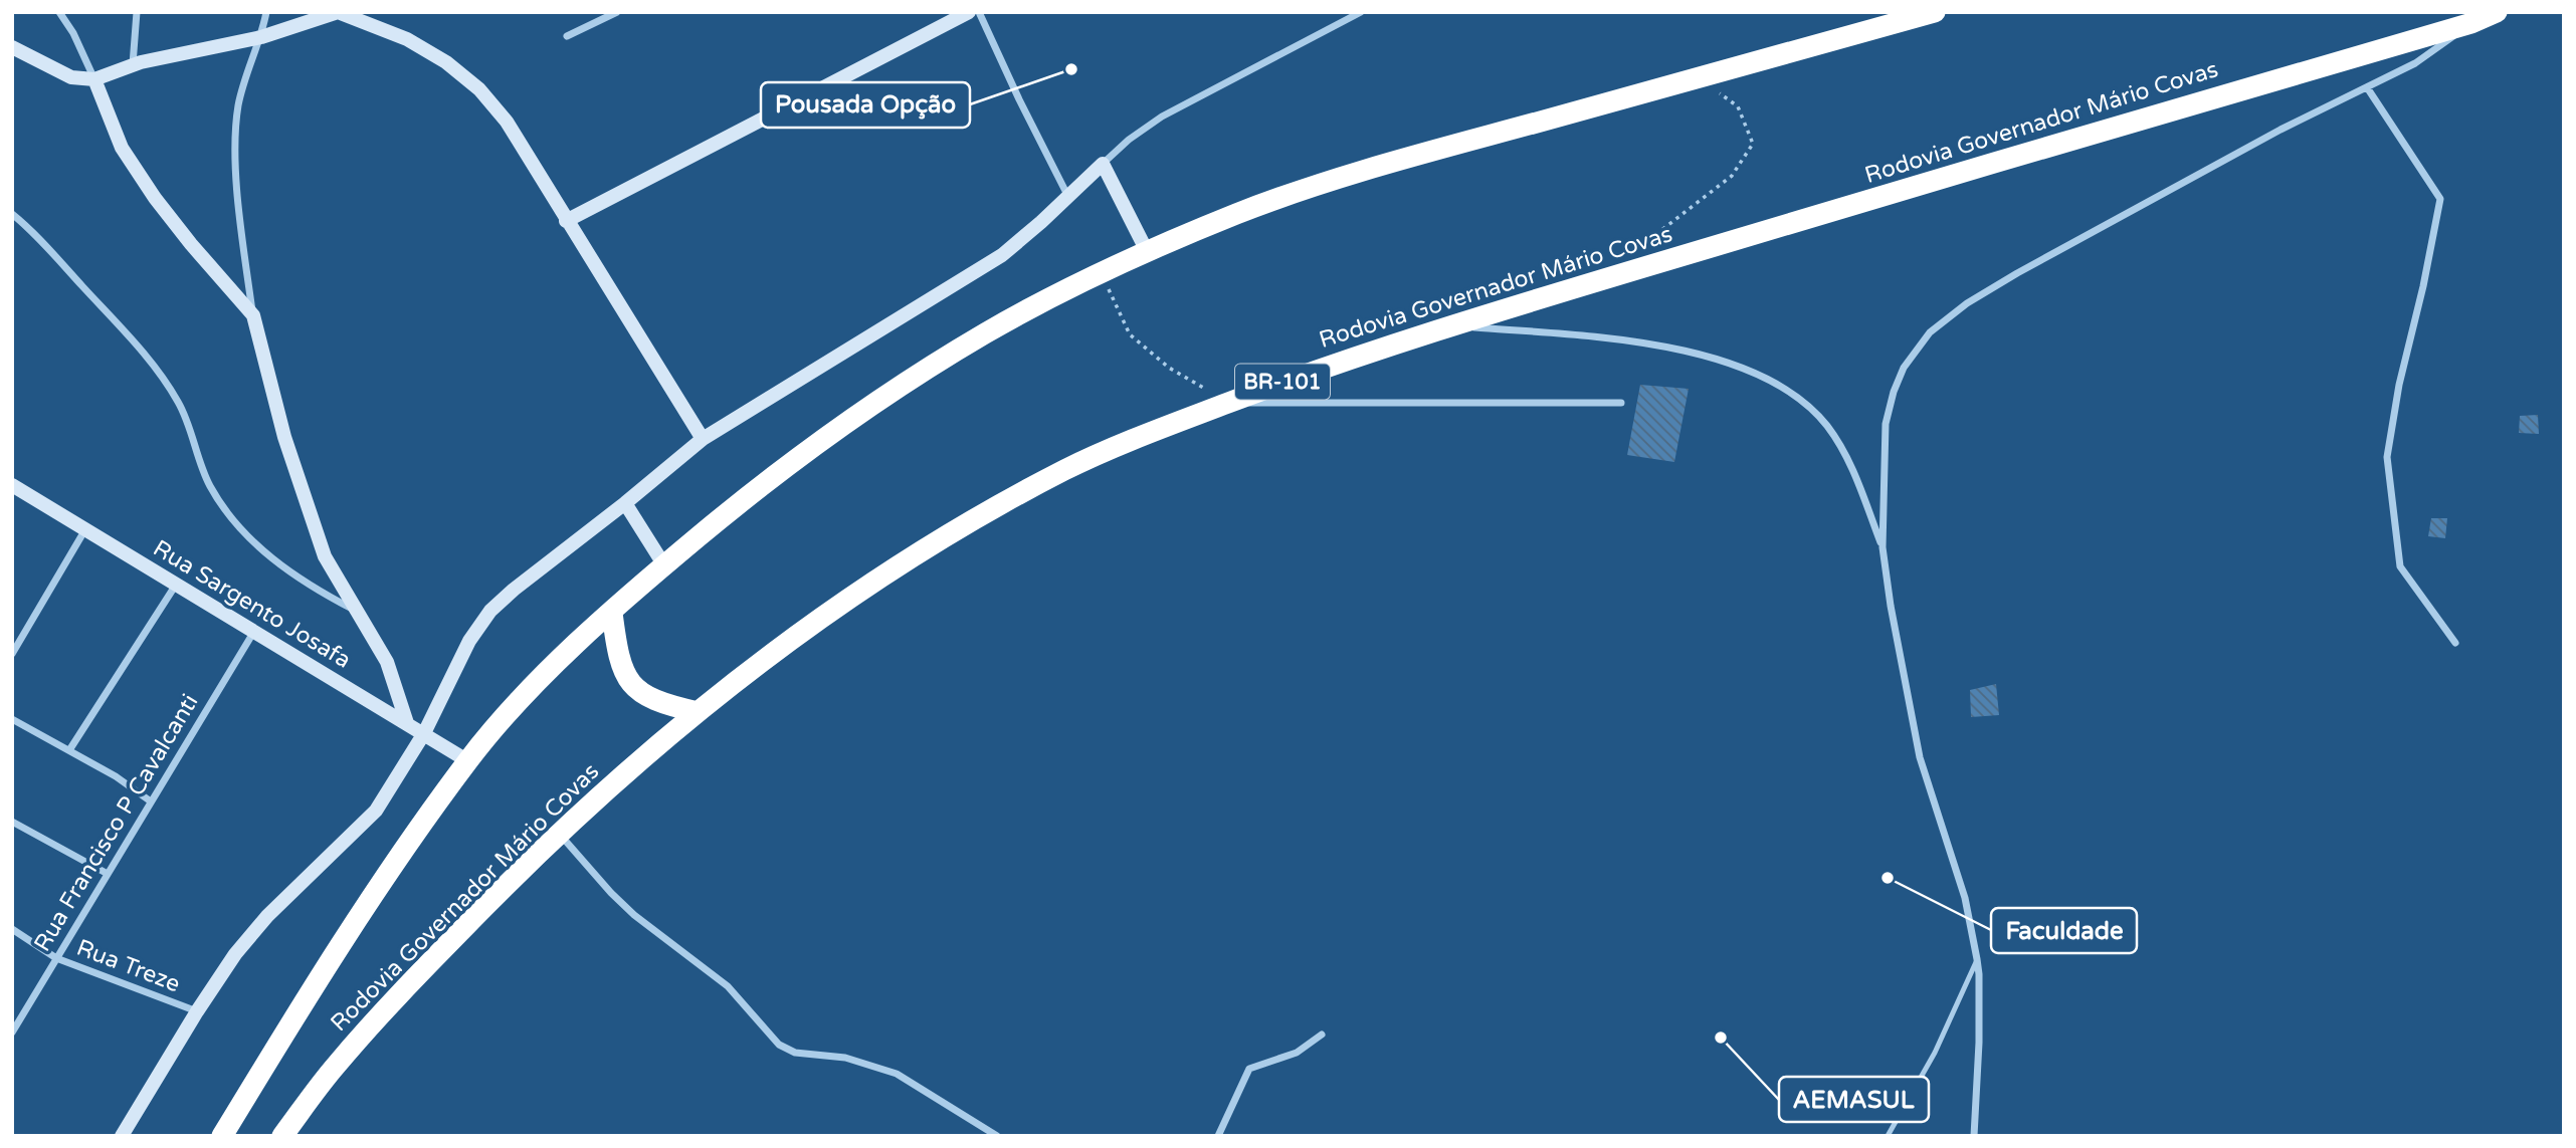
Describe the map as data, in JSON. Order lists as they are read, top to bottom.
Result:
{
  "streets": {
    "highway": ["Rodovia Governador Mário Covas", "BR-101"],
    "street": ["Rua Sargento Josafa", "Rua Francisco P Cavalcanti", "Rua Treze"]
  },
  "crossings": [
    ["Rodovia Governador Mário Covas", "Rua Sargento Josafa"],
    ["Rua Sargento Josafa", "Rua Francisco P Cavalcanti"],
    ["Rua Francisco P Cavalcanti", "Rua Treze"]
  ],
  "places": ["Pousada Opção", "Faculdade", "AEMASUL"]
}
